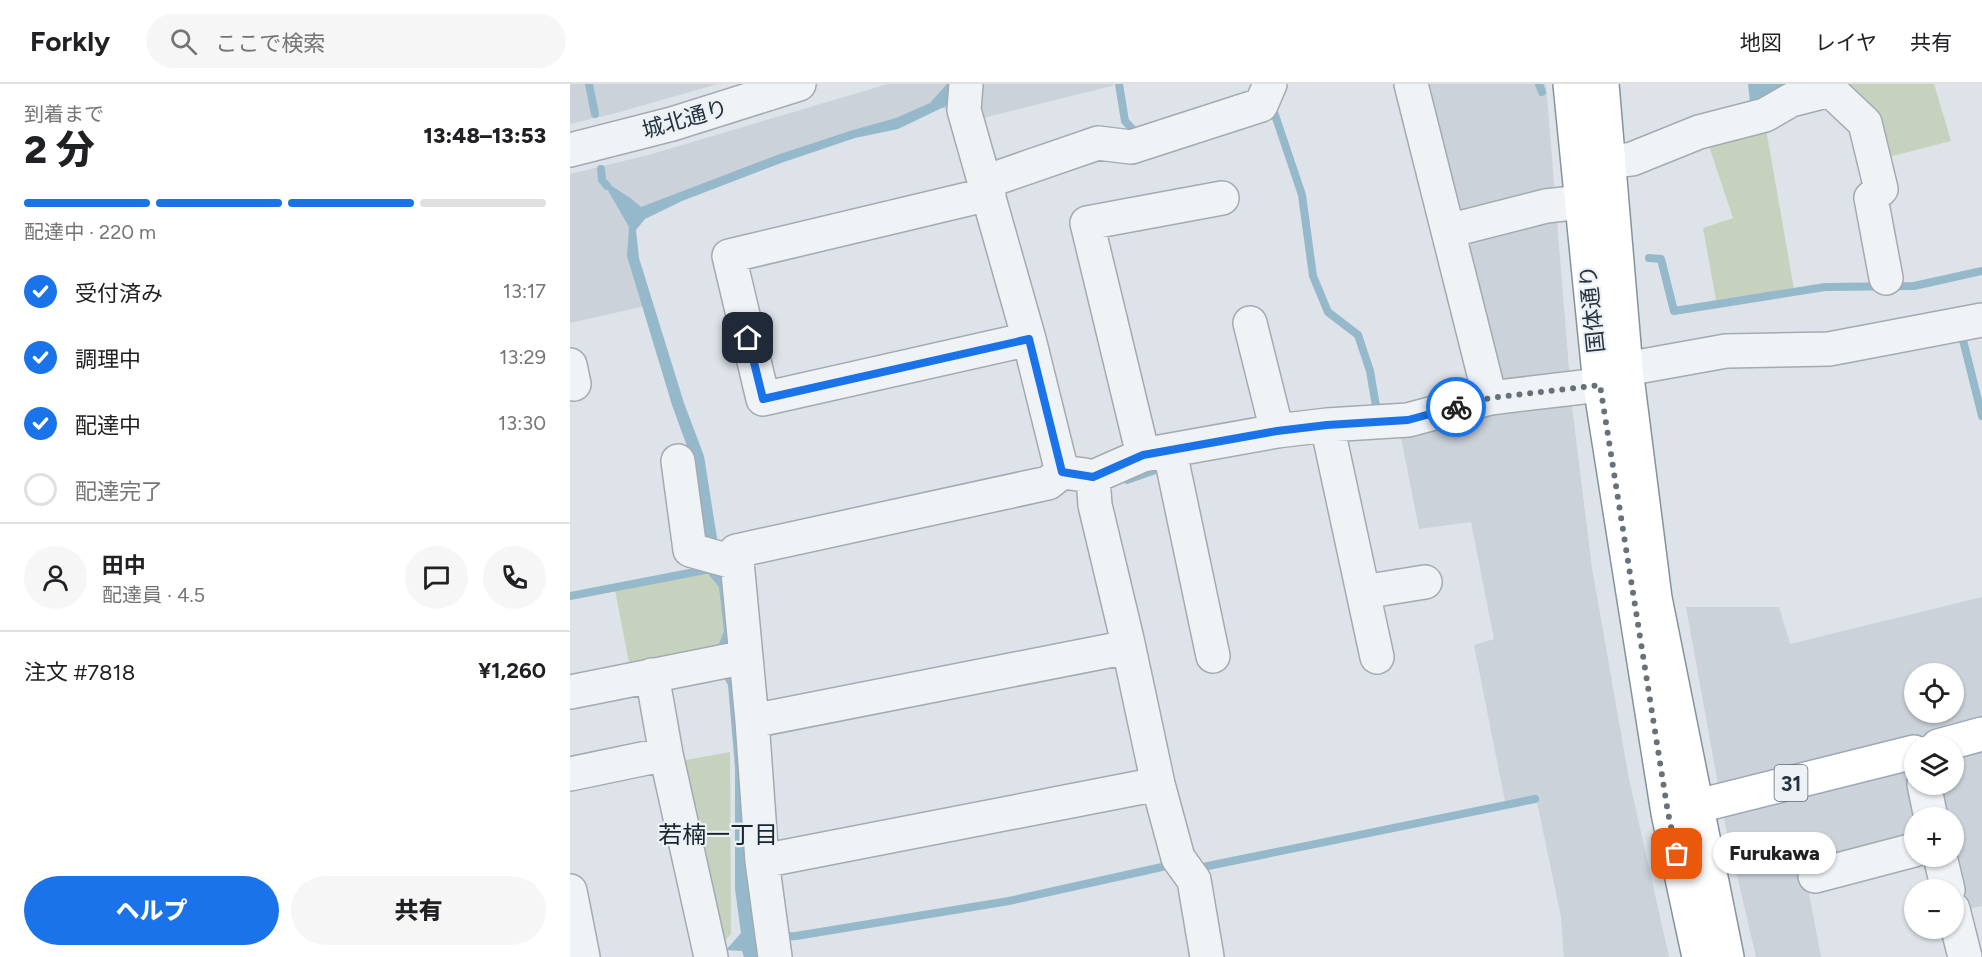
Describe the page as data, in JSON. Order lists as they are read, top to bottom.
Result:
{
  "streets": {
    "main road": ["国体通り", "31"],
    "street": ["城北通り"]
  },
  "crossings": [
    ["国体通り", "31"]
  ],
  "districts": ["若楠一丁目"],
  "places": ["Furukawa"],
  "page": {
    "header": "Forkly",
    "search": "ここで検索",
    "nav": ["地図", "レイヤ", "共有"],
    "heading": ["2 分", "到着まで", "13:48–13:53"],
    "panel": [
      "田中",
      "配達員 · 4.5",
      "注文 #7818",
      "¥1,260"
    ],
    "bar": "配達中 · 220 m",
    "list": [
      ["受付済み", "13:17"],
      ["調理中", "13:29"],
      ["配達中", "13:30"],
      "配達完了"
    ],
    "map_buttons": ["+", "−"],
    "bubble": "Furukawa",
    "buttons": ["ヘルプ", "共有"]
  }
}
